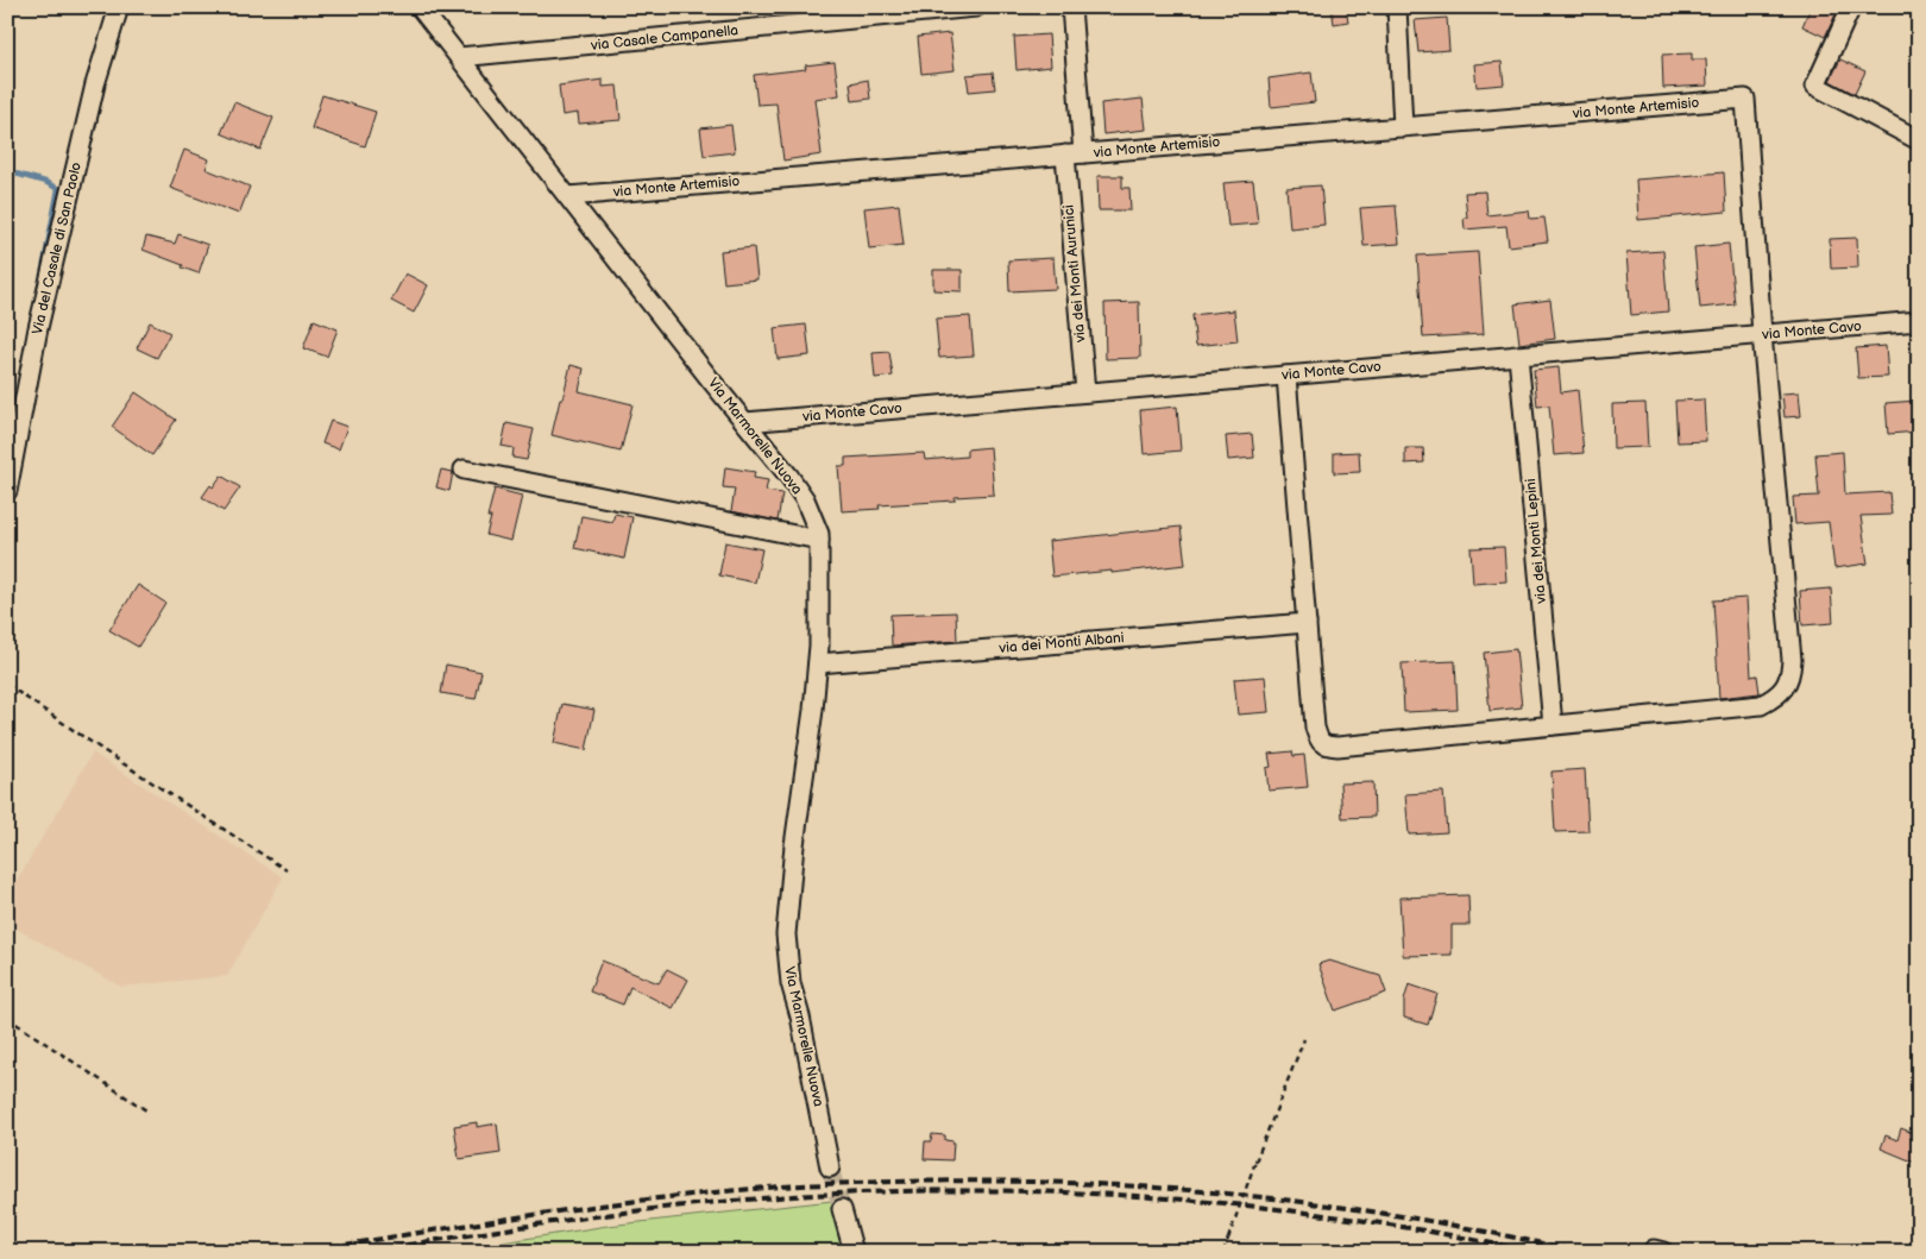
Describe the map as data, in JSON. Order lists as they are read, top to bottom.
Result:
{
  "streets": {
    "street": [
      "via Casale Campanella",
      "via Monte Artemisio",
      "Via del Casale di San Paolo",
      "via dei Monti Aurunici",
      "via Monte Cavo",
      "Via Marmorelle Nuova",
      "via dei Monti Lepini",
      "via dei Monti Albani"
    ]
  },
  "crossings": [
    ["via Casale Campanella", "Via Marmorelle Nuova"],
    ["via Monte Artemisio", "via dei Monti Aurunici"],
    ["via Monte Artemisio", "via Monte Cavo"],
    ["via Monte Artemisio", "Via Marmorelle Nuova"],
    ["via dei Monti Aurunici", "via Monte Cavo"],
    ["via Monte Cavo", "Via Marmorelle Nuova"],
    ["via Monte Cavo", "via dei Monti Lepini"],
    ["Via Marmorelle Nuova", "via dei Monti Albani"]
  ]
}
